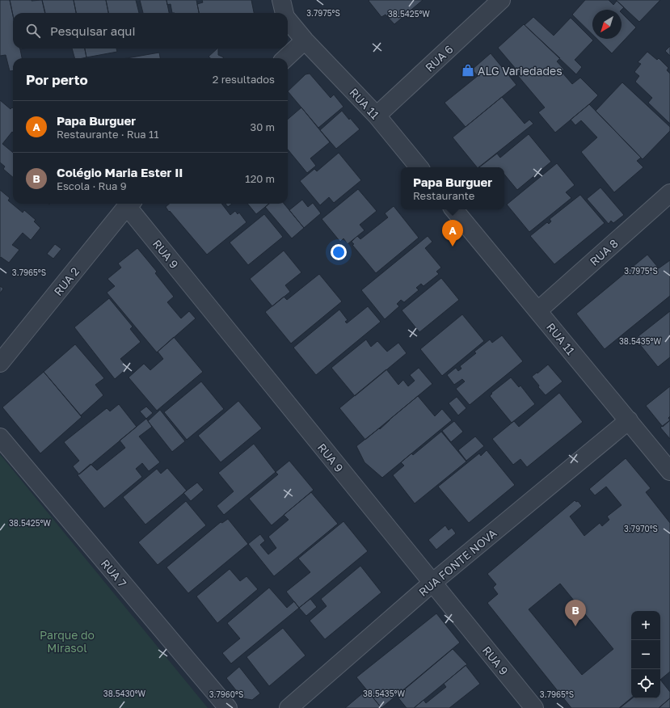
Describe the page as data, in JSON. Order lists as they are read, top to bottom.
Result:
{
  "streets": {
    "street": [
      "RUA 6",
      "RUA 11",
      "RUA 8",
      "RUA 9",
      "RUA 2",
      "RUA FONTE NOVA",
      "RUA 7"
    ]
  },
  "crossings": [
    ["RUA 6", "RUA 11"],
    ["RUA 11", "RUA 8"],
    ["RUA 11", "RUA FONTE NOVA"],
    ["RUA 9", "RUA 2"],
    ["RUA 9", "RUA FONTE NOVA"]
  ],
  "parks": ["Parque do Mirasol"],
  "places": {
    "shop": ["ALG Variedades"]
  },
  "north": "bottom left",
  "page": {
    "search": "Pesquisar aqui",
    "heading": ["Por perto", "2 resultados"],
    "list": [
      {
        "mark": "A",
        "name": "Papa Burguer",
        "note": "Restaurante · Rua 11",
        "value": "30 m"
      },
      {
        "mark": "B",
        "name": "Colégio Maria Ester II",
        "note": "Escola · Rua 9",
        "value": "120 m"
      }
    ],
    "popup": ["Papa Burguer", "Restaurante"],
    "pins": ["A", "B"],
    "map_buttons": ["+", "−"]
  },
  "coordinates": [
    "3.7975°S",
    "38.5425°W",
    "3.7965°S",
    "38.5435°W",
    "3.7970°S",
    "38.5430°W",
    "3.7960°S"
  ]
}
